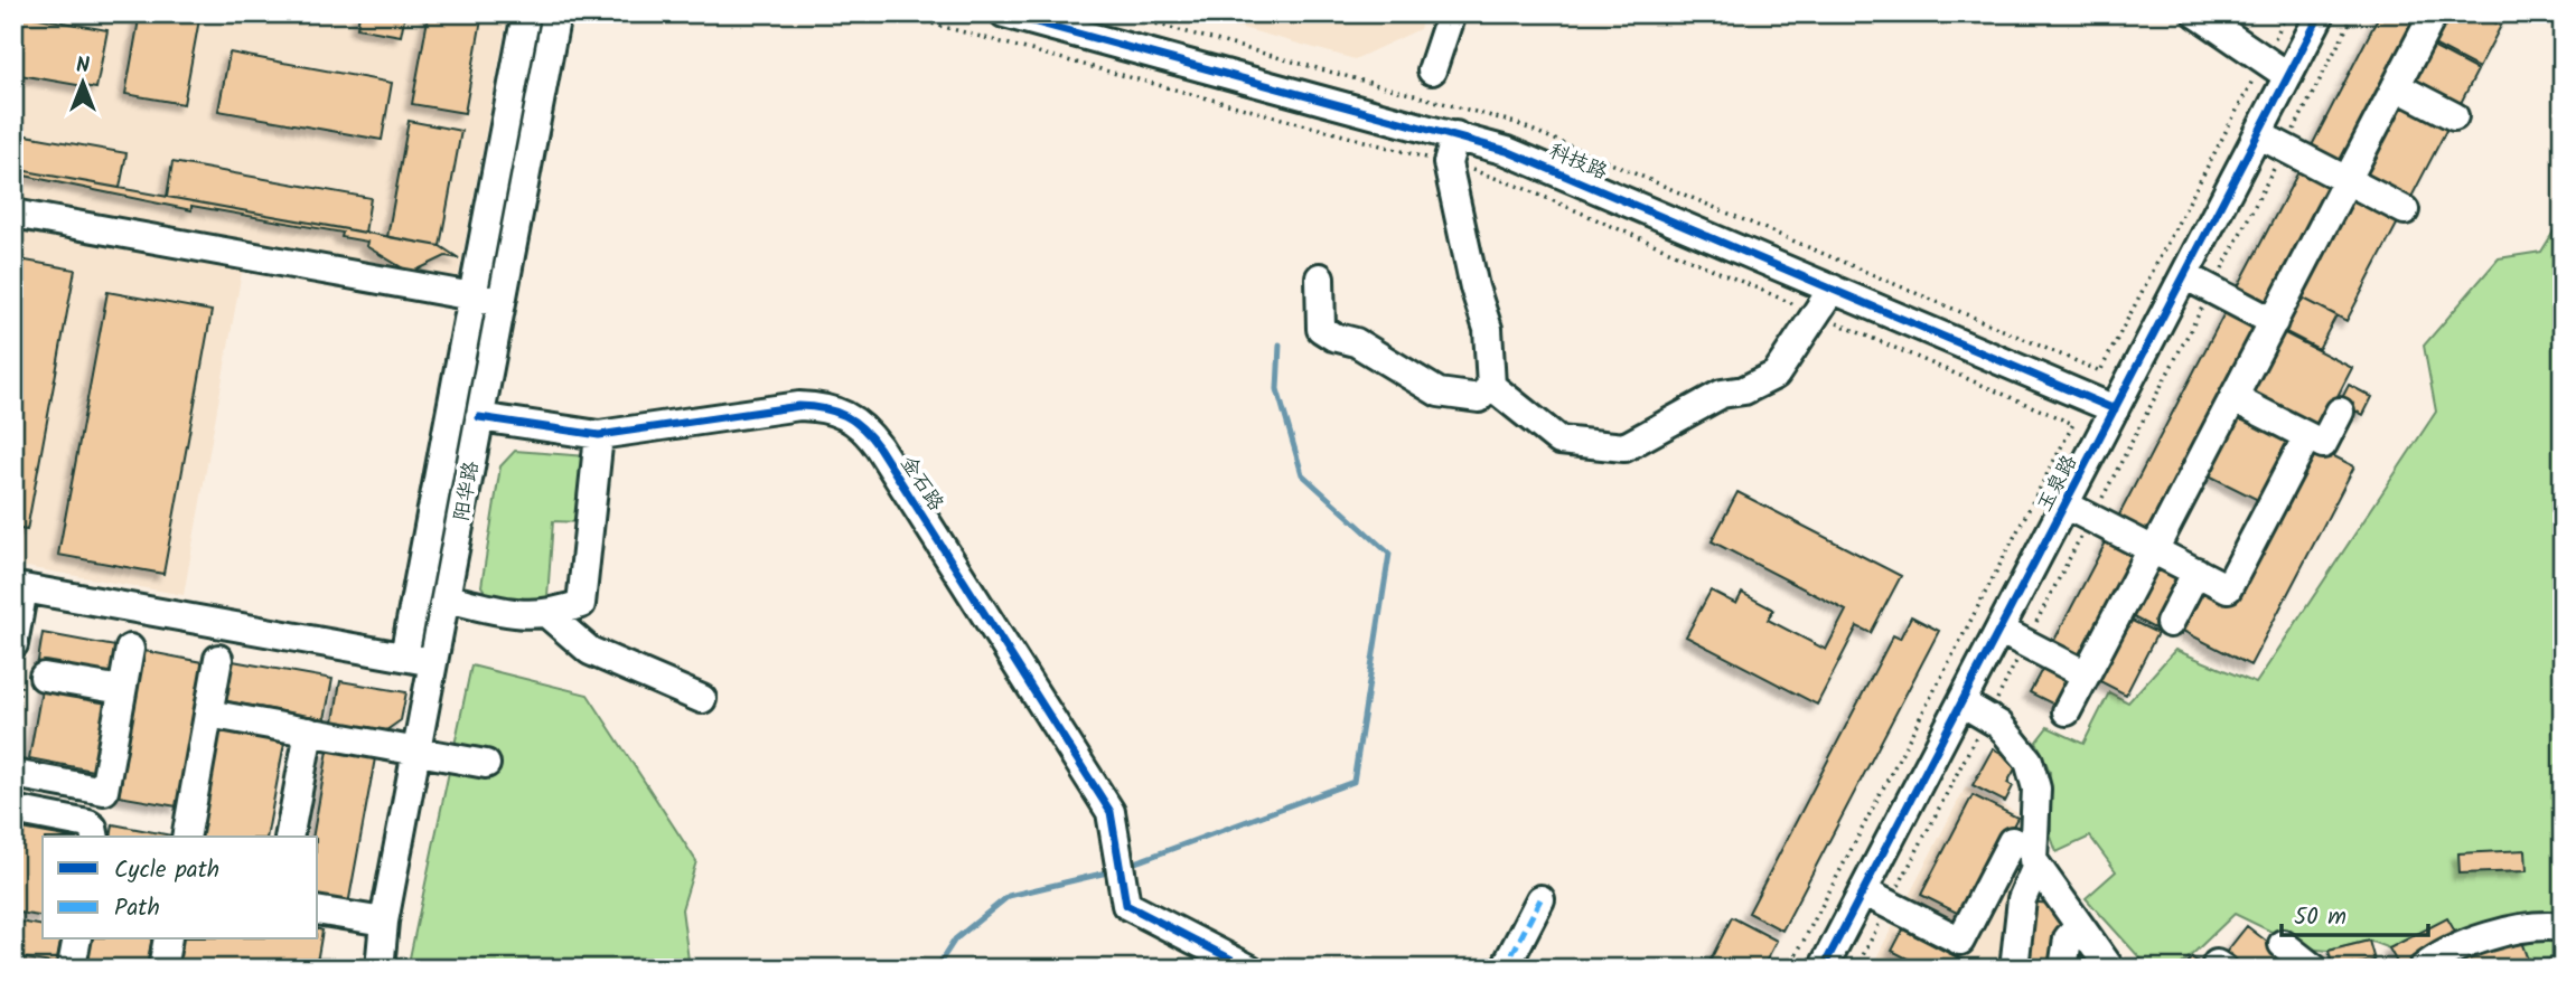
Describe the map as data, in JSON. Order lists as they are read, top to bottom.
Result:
{
  "streets": {
    "street": [
      "科技路",
      "金石路",
      "玉泉路",
      "阳华路"
    ]
  },
  "crossings": [
    ["科技路", "玉泉路"],
    ["金石路", "阳华路"]
  ],
  "legend": ["Cycle path", "Path"],
  "scale_bar": "50 m",
  "north": "top"
}
